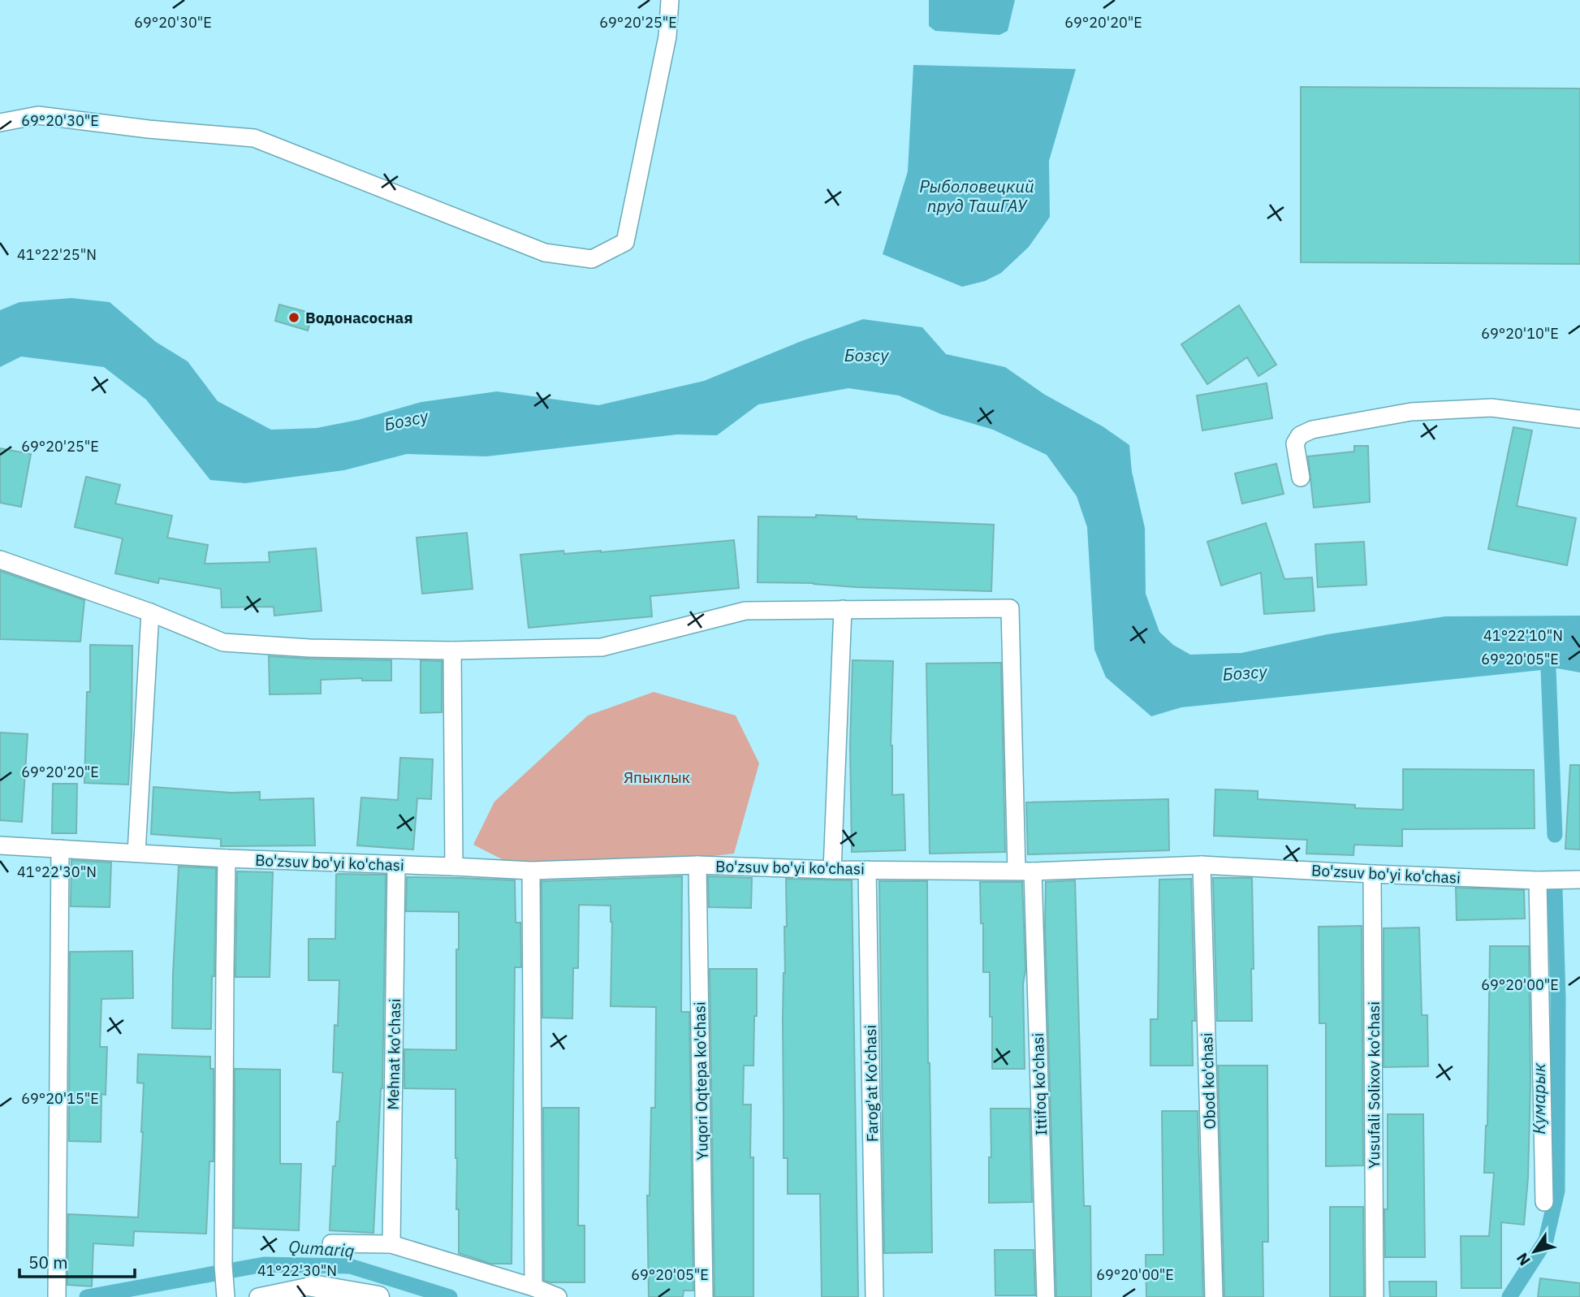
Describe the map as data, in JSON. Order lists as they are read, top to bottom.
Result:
{
  "streets": {
    "street": [
      "Bo'zsuv bo'yi ko'chasi",
      "Mehnat ko'chasi",
      "Yuqori Oqtepa ko'chasi",
      "Obod ko'chasi",
      "Farog'at Ko'chasi",
      "Ittifoq ko'chasi",
      "Yusufali Solixov ko'chasi"
    ]
  },
  "crossings": [
    ["Bo'zsuv bo'yi ko'chasi", "Mehnat ko'chasi"],
    ["Bo'zsuv bo'yi ko'chasi", "Yuqori Oqtepa ko'chasi"],
    ["Bo'zsuv bo'yi ko'chasi", "Obod ko'chasi"],
    ["Bo'zsuv bo'yi ko'chasi", "Farog'at Ko'chasi"],
    ["Bo'zsuv bo'yi ko'chasi", "Ittifoq ko'chasi"],
    ["Bo'zsuv bo'yi ko'chasi", "Yusufali Solixov ko'chasi"]
  ],
  "water": [
    "Рыболовецкий пруд ТашГАУ",
    "Бозсу",
    "Кумарык",
    "Qumariq"
  ],
  "parks": ["Япыклык"],
  "places": ["Водонасосная"],
  "scale_bar": "50 m",
  "north": "bottom left",
  "coordinates": [
    "69°20'25\"E",
    "69°20'30\"E",
    "69°20'20\"E",
    "41°22'25\"N",
    "69°20'10\"E",
    "41°22'10\"N",
    "69°20'05\"E",
    "41°22'30\"N",
    "69°20'00\"E",
    "69°20'15\"E"
  ]
}
